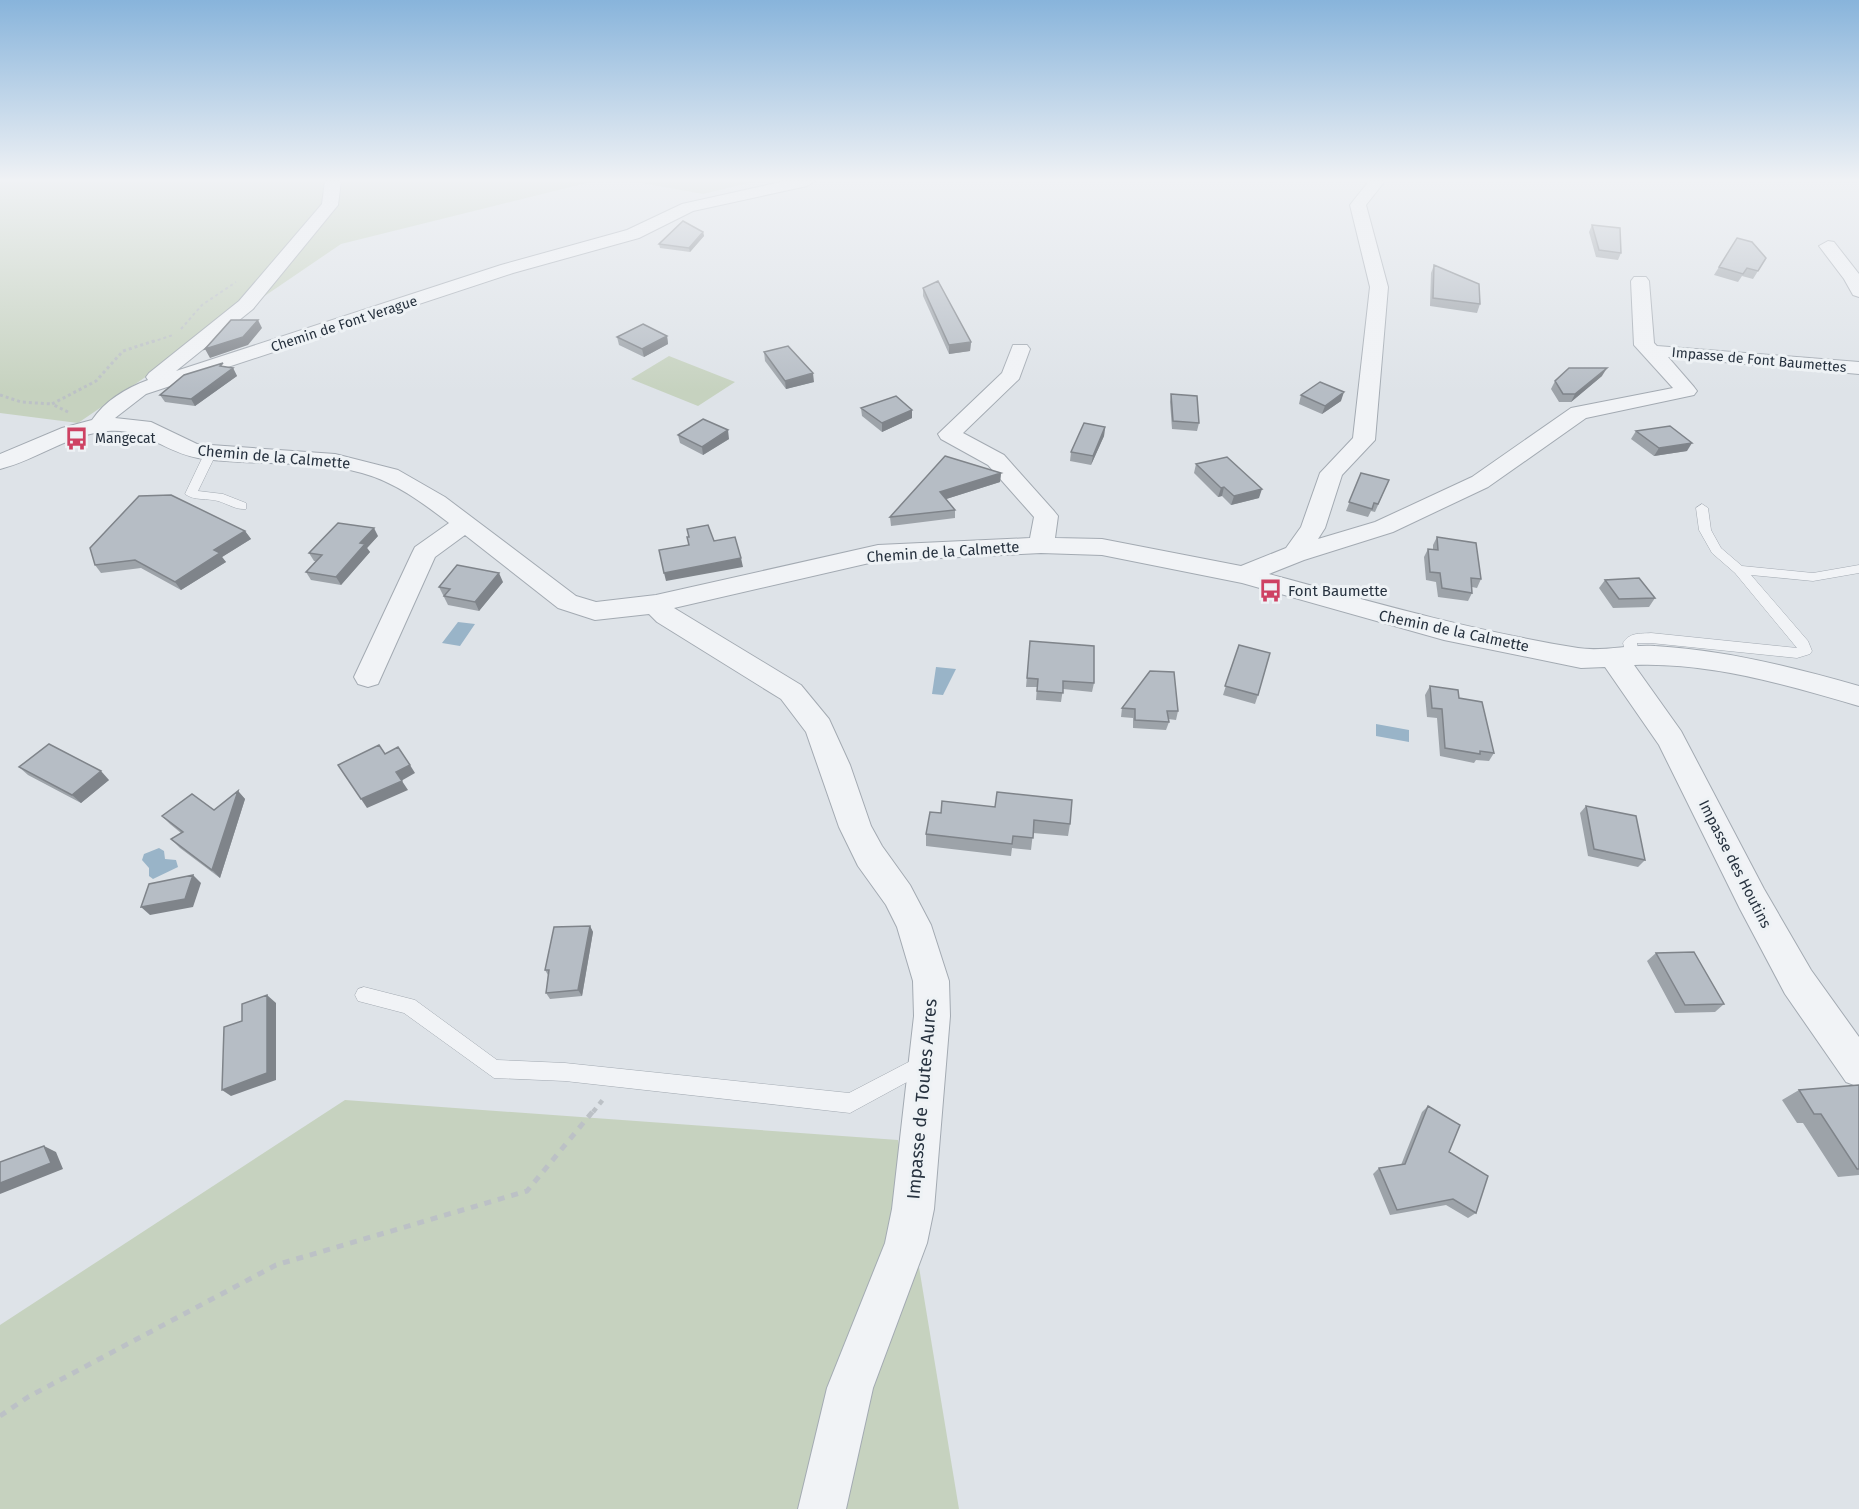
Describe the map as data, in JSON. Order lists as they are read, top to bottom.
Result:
{
  "streets": {
    "street": [
      "Chemin de Font Verague",
      "Impasse de Font Baumettes",
      "Chemin de la Calmette",
      "Impasse des Houtins",
      "Impasse de Toutes Aures"
    ]
  },
  "crossings": [
    ["Chemin de Font Verague", "Chemin de la Calmette"],
    ["Impasse de Font Baumettes", "Chemin de la Calmette"],
    ["Chemin de la Calmette", "Impasse des Houtins"],
    ["Chemin de la Calmette", "Impasse de Toutes Aures"]
  ],
  "places": {
    "bus stop": ["Mangecat", "Font Baumette"]
  }
}
